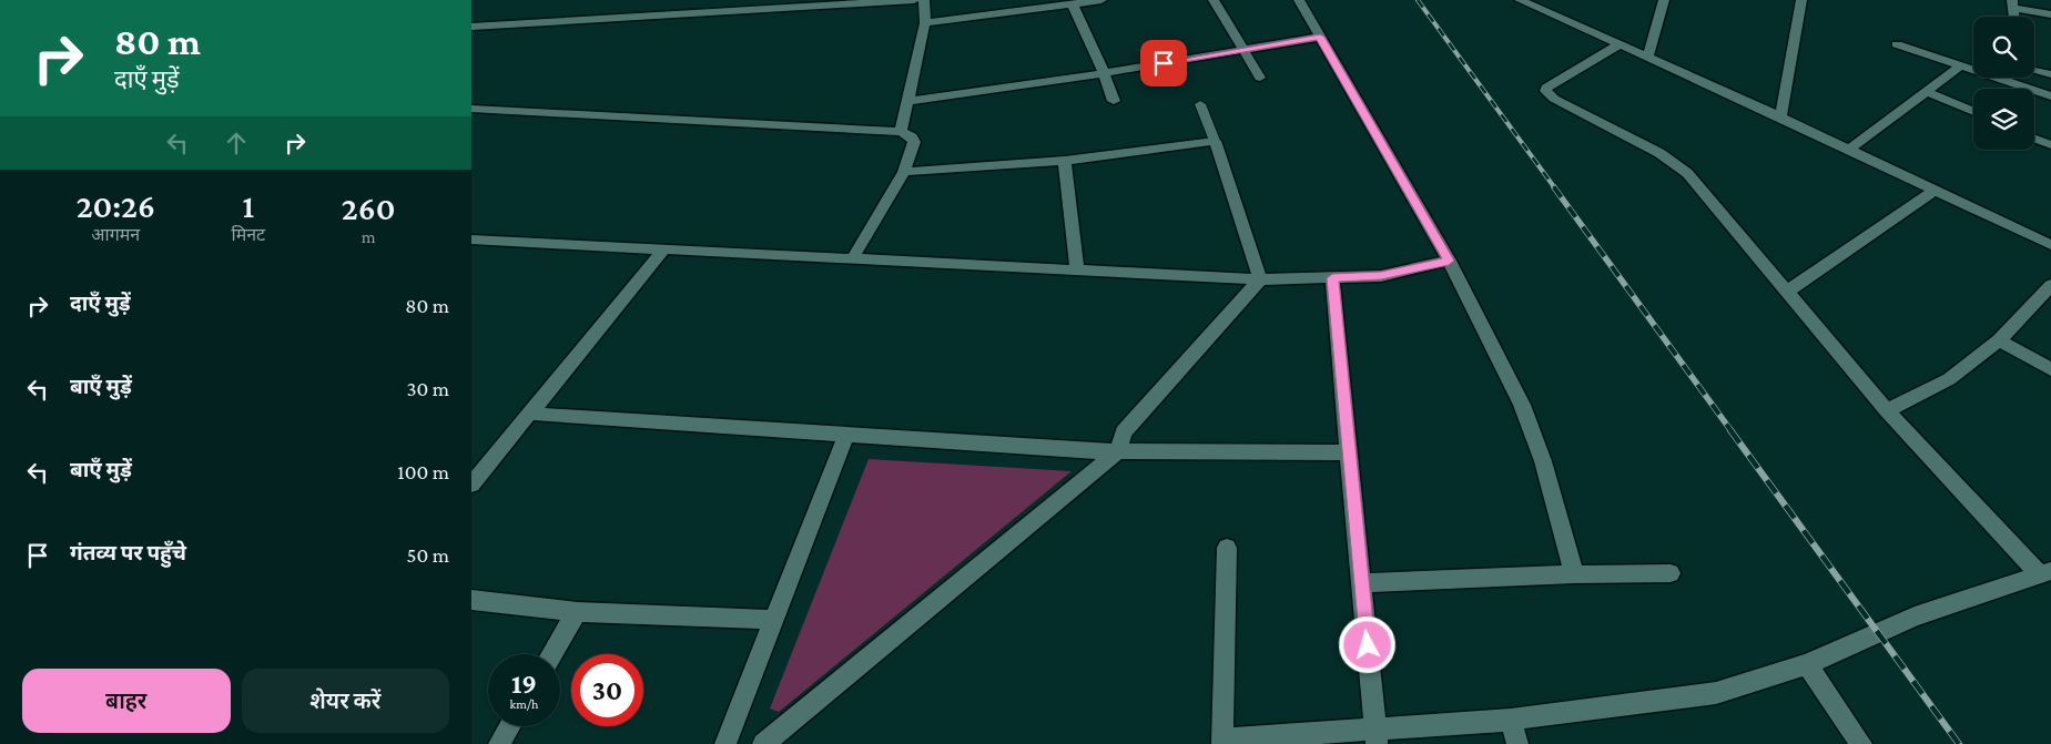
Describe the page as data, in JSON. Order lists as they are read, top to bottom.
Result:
{
  "page": {
    "turn": ["80 m", "दाएँ मुड़ें"],
    "eta": [
      "20:26",
      "आगमन",
      "1",
      "मिनट",
      "260",
      "m"
    ],
    "list": [
      {
        "name": "दाएँ मुड़ें",
        "value": "80 m"
      },
      {
        "name": "बाएँ मुड़ें",
        "value": "30 m"
      },
      {
        "name": "बाएँ मुड़ें",
        "value": "100 m"
      },
      {
        "name": "गंतव्य पर पहुँचे",
        "value": "50 m"
      }
    ],
    "speed": "19 km/h",
    "limit": "30",
    "buttons": ["बाहर", "शेयर करें"]
  }
}
